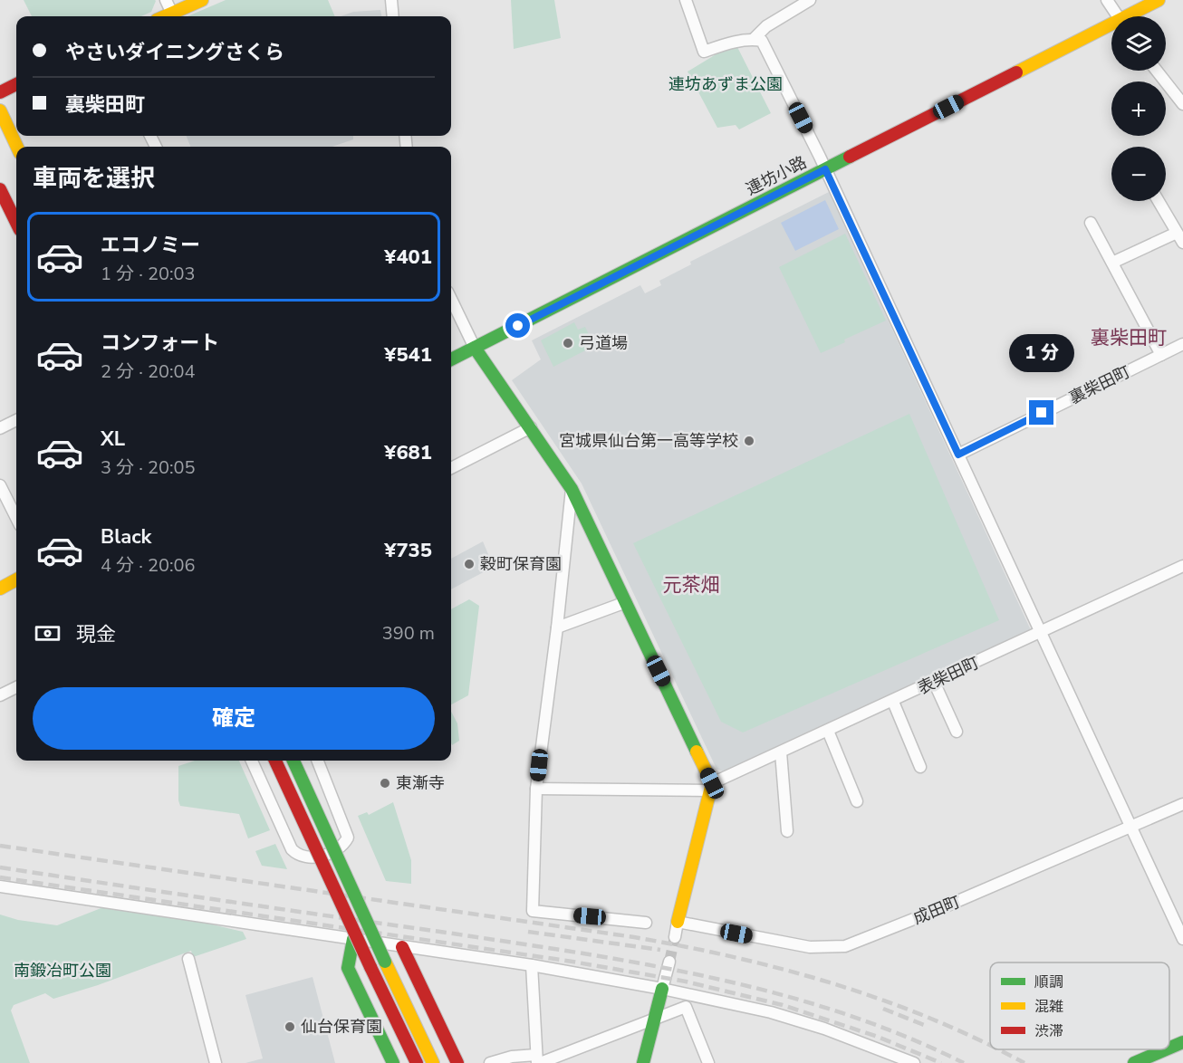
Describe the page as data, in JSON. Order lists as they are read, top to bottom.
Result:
{
  "streets": {
    "street": [
      "連坊小路",
      "裏柴田町",
      "表柴田町",
      "成田町"
    ]
  },
  "districts": ["裏柴田町", "元茶畑"],
  "parks": ["連坊あずま公園", "南鍛冶町公園"],
  "places": [
    "弓道場",
    "宮城県仙台第一高等学校",
    "穀町保育園",
    "東漸寺",
    "仙台保育園"
  ],
  "legend": ["順調", "混雑", "渋滞"],
  "page": {
    "map_buttons": ["+", "−"],
    "banner": ["やさいダイニングさくら", "裏柴田町"],
    "heading": "車両を選択",
    "list": [
      {
        "name": "エコノミー",
        "note": "1 分 · 20:03",
        "value": "¥401"
      },
      {
        "name": "コンフォート",
        "note": "2 分 · 20:04",
        "value": "¥541"
      },
      {
        "name": "XL",
        "note": "3 分 · 20:05",
        "value": "¥681"
      },
      {
        "name": "Black",
        "note": "4 分 · 20:06",
        "value": "¥735"
      }
    ],
    "bubble": "1 分",
    "pay": ["現金", "390 m"],
    "buttons": "確定"
  }
}
